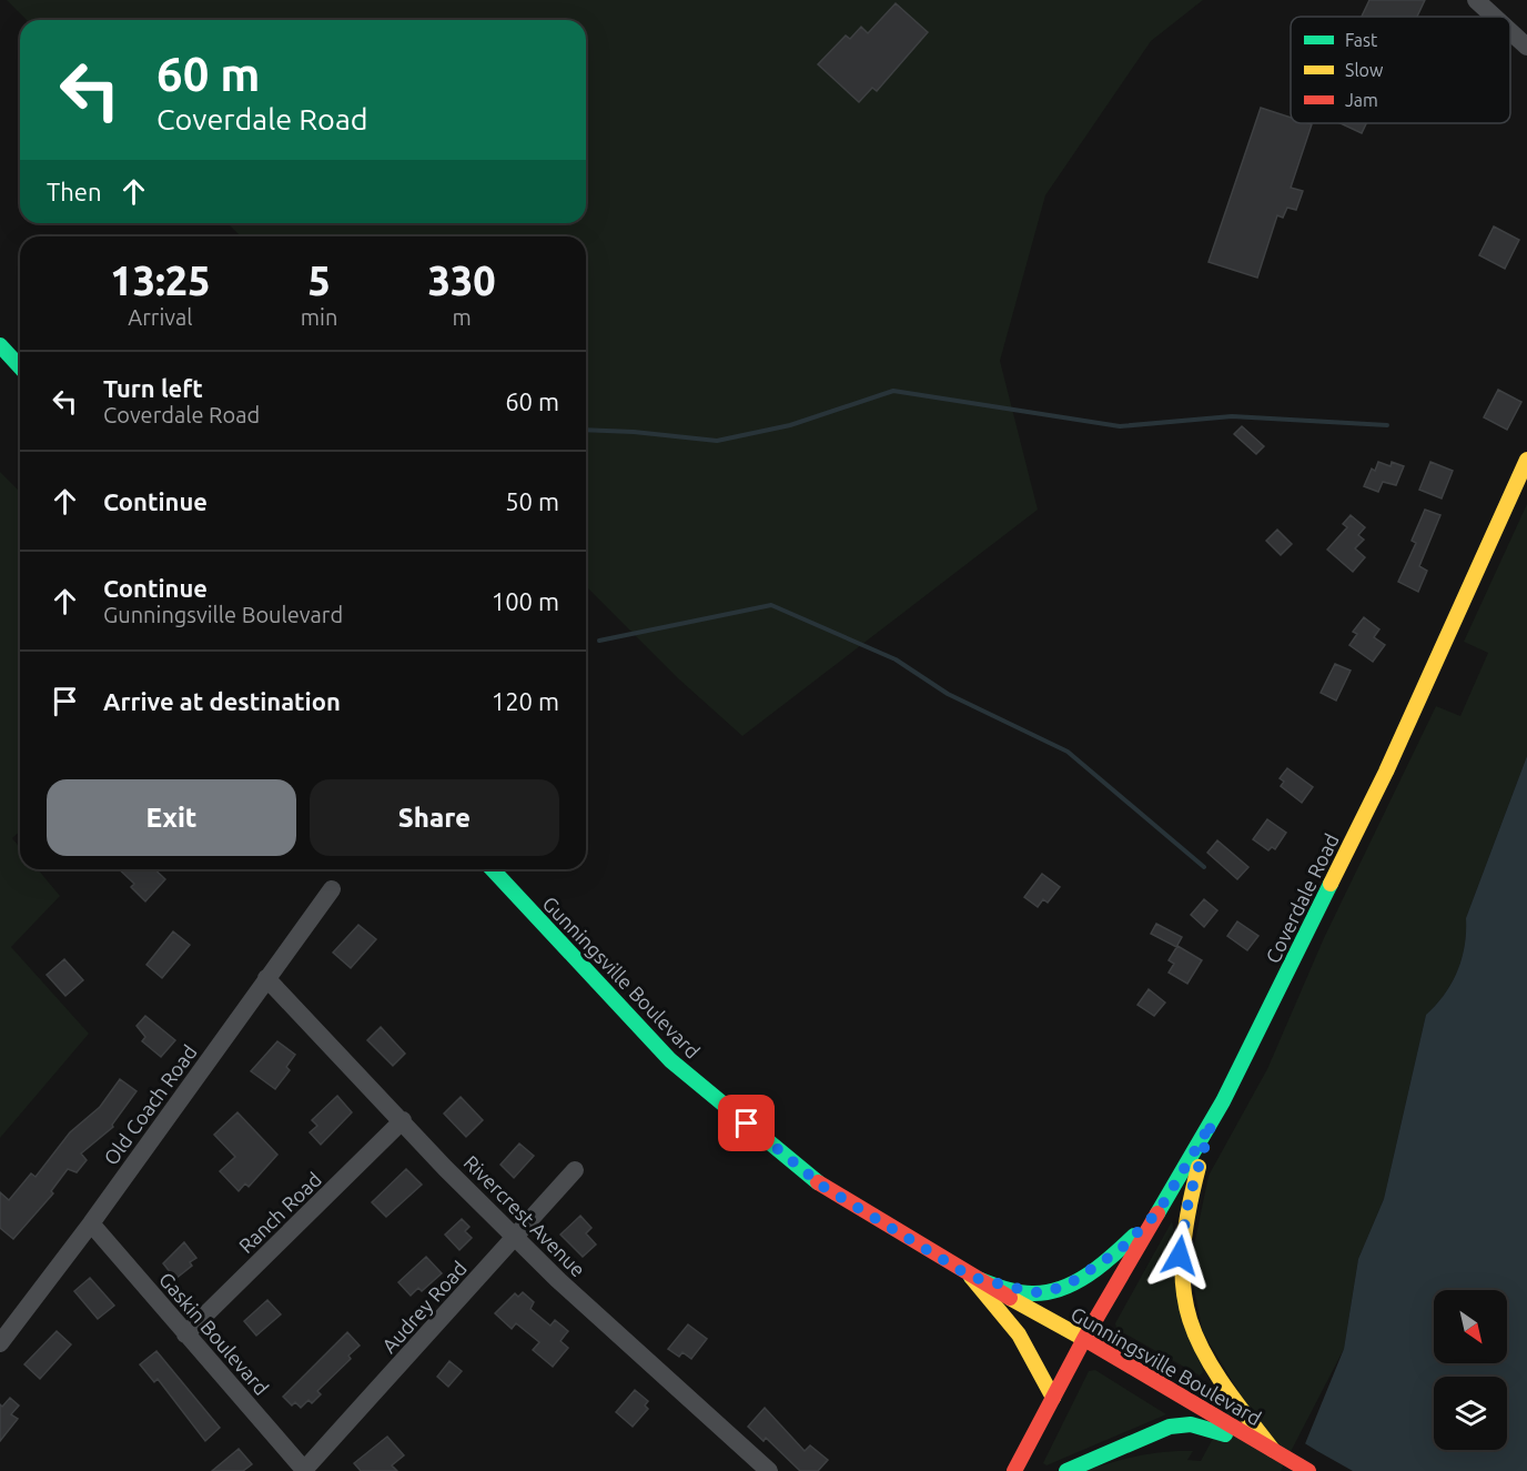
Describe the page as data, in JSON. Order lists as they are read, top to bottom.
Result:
{
  "streets": {
    "main road": ["Coverdale Road", "Gunningsville Boulevard"],
    "street": [
      "Old Coach Road",
      "Ranch Road",
      "Rivercrest Avenue",
      "Audrey Road",
      "Gaskin Boulevard"
    ]
  },
  "crossings": [
    ["Coverdale Road", "Gunningsville Boulevard"],
    ["Old Coach Road", "Rivercrest Avenue"],
    ["Old Coach Road", "Gaskin Boulevard"],
    ["Ranch Road", "Rivercrest Avenue"],
    ["Ranch Road", "Gaskin Boulevard"],
    ["Rivercrest Avenue", "Audrey Road"],
    ["Audrey Road", "Gaskin Boulevard"]
  ],
  "legend": ["Fast", "Slow", "Jam"],
  "north": "bottom right",
  "page": {
    "turn": ["60 m", "Coverdale Road"],
    "then": "Then",
    "eta": [
      "13:25",
      "Arrival",
      "5",
      "min",
      "330",
      "m"
    ],
    "list": [
      {
        "name": "Turn left",
        "note": "Coverdale Road",
        "value": "60 m"
      },
      {
        "name": "Continue",
        "value": "50 m"
      },
      {
        "name": "Continue",
        "note": "Gunningsville Boulevard",
        "value": "100 m"
      },
      {
        "name": "Arrive at destination",
        "value": "120 m"
      }
    ],
    "buttons": ["Exit", "Share"]
  }
}
